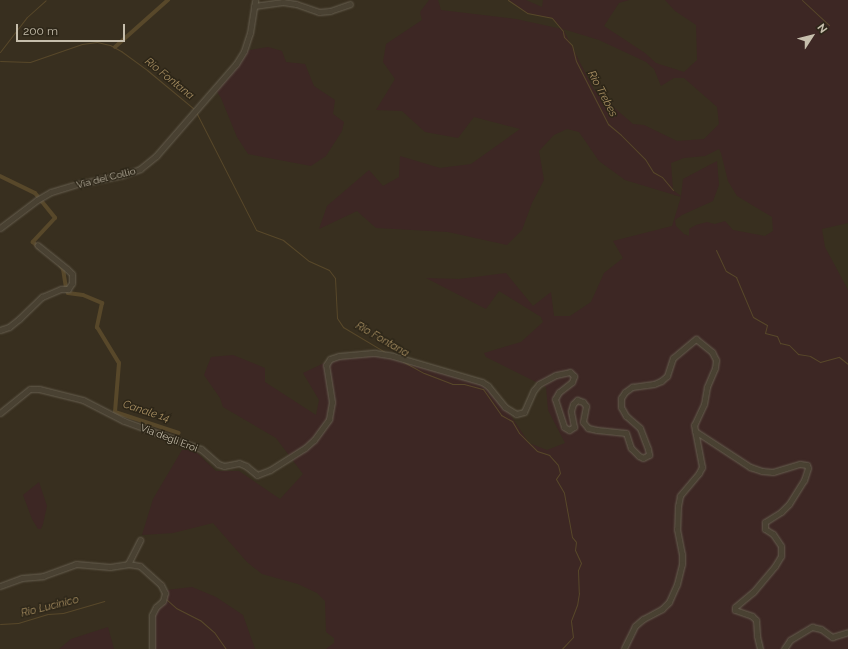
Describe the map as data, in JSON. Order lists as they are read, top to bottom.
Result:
{
  "streets": {
    "street": ["Via del Collio", "Via degli Eroi"]
  },
  "water": [
    "Rio Fontana",
    "Rio Trebes",
    "Canale 14",
    "Rio Lucinico"
  ],
  "scale_bar": "200 m",
  "north": "top right"
}
